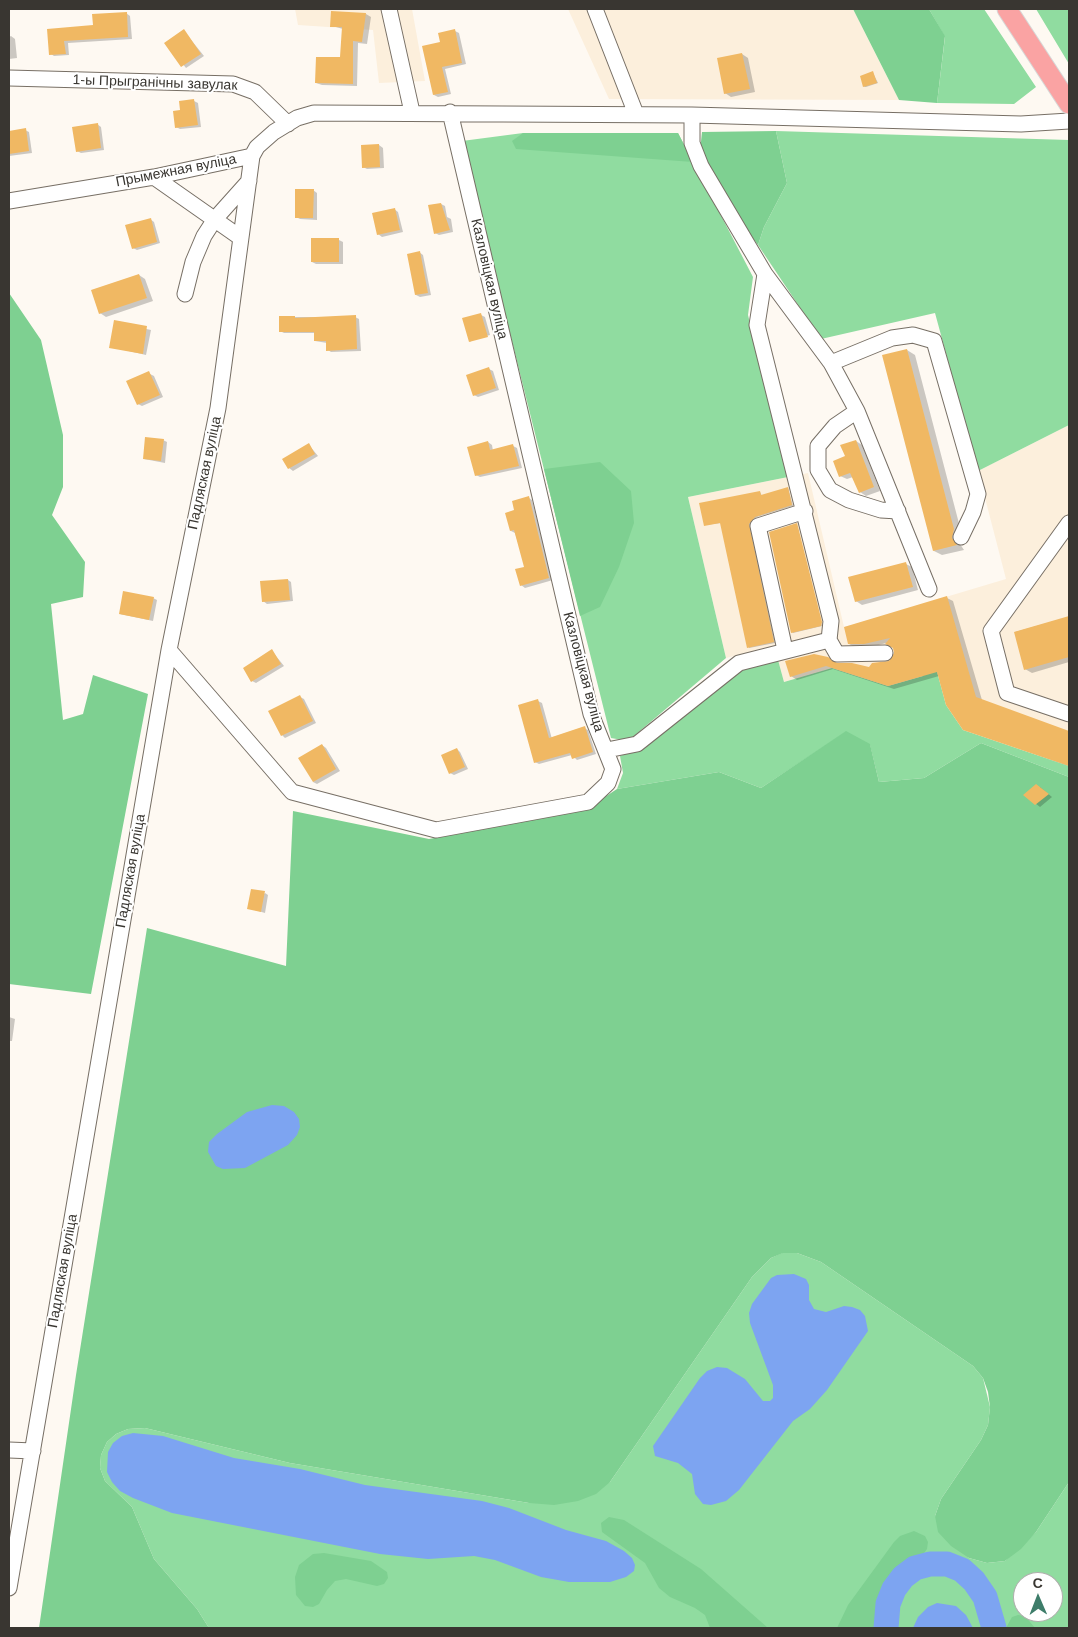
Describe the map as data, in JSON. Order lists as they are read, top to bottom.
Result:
{
  "streets": {
    "street": [
      "1-ы Прыгранічны завулак",
      "Прымежная вуліца",
      "Казловіцкая вуліца",
      "Падляская вуліца"
    ]
  },
  "crossings": [
    ["1-ы Прыгранічны завулак", "Прымежная вуліца"],
    ["Прымежная вуліца", "Казловіцкая вуліца"],
    ["Прымежная вуліца", "Падляская вуліца"],
    ["Казловіцкая вуліца", "Падляская вуліца"]
  ],
  "north": "top"
}
